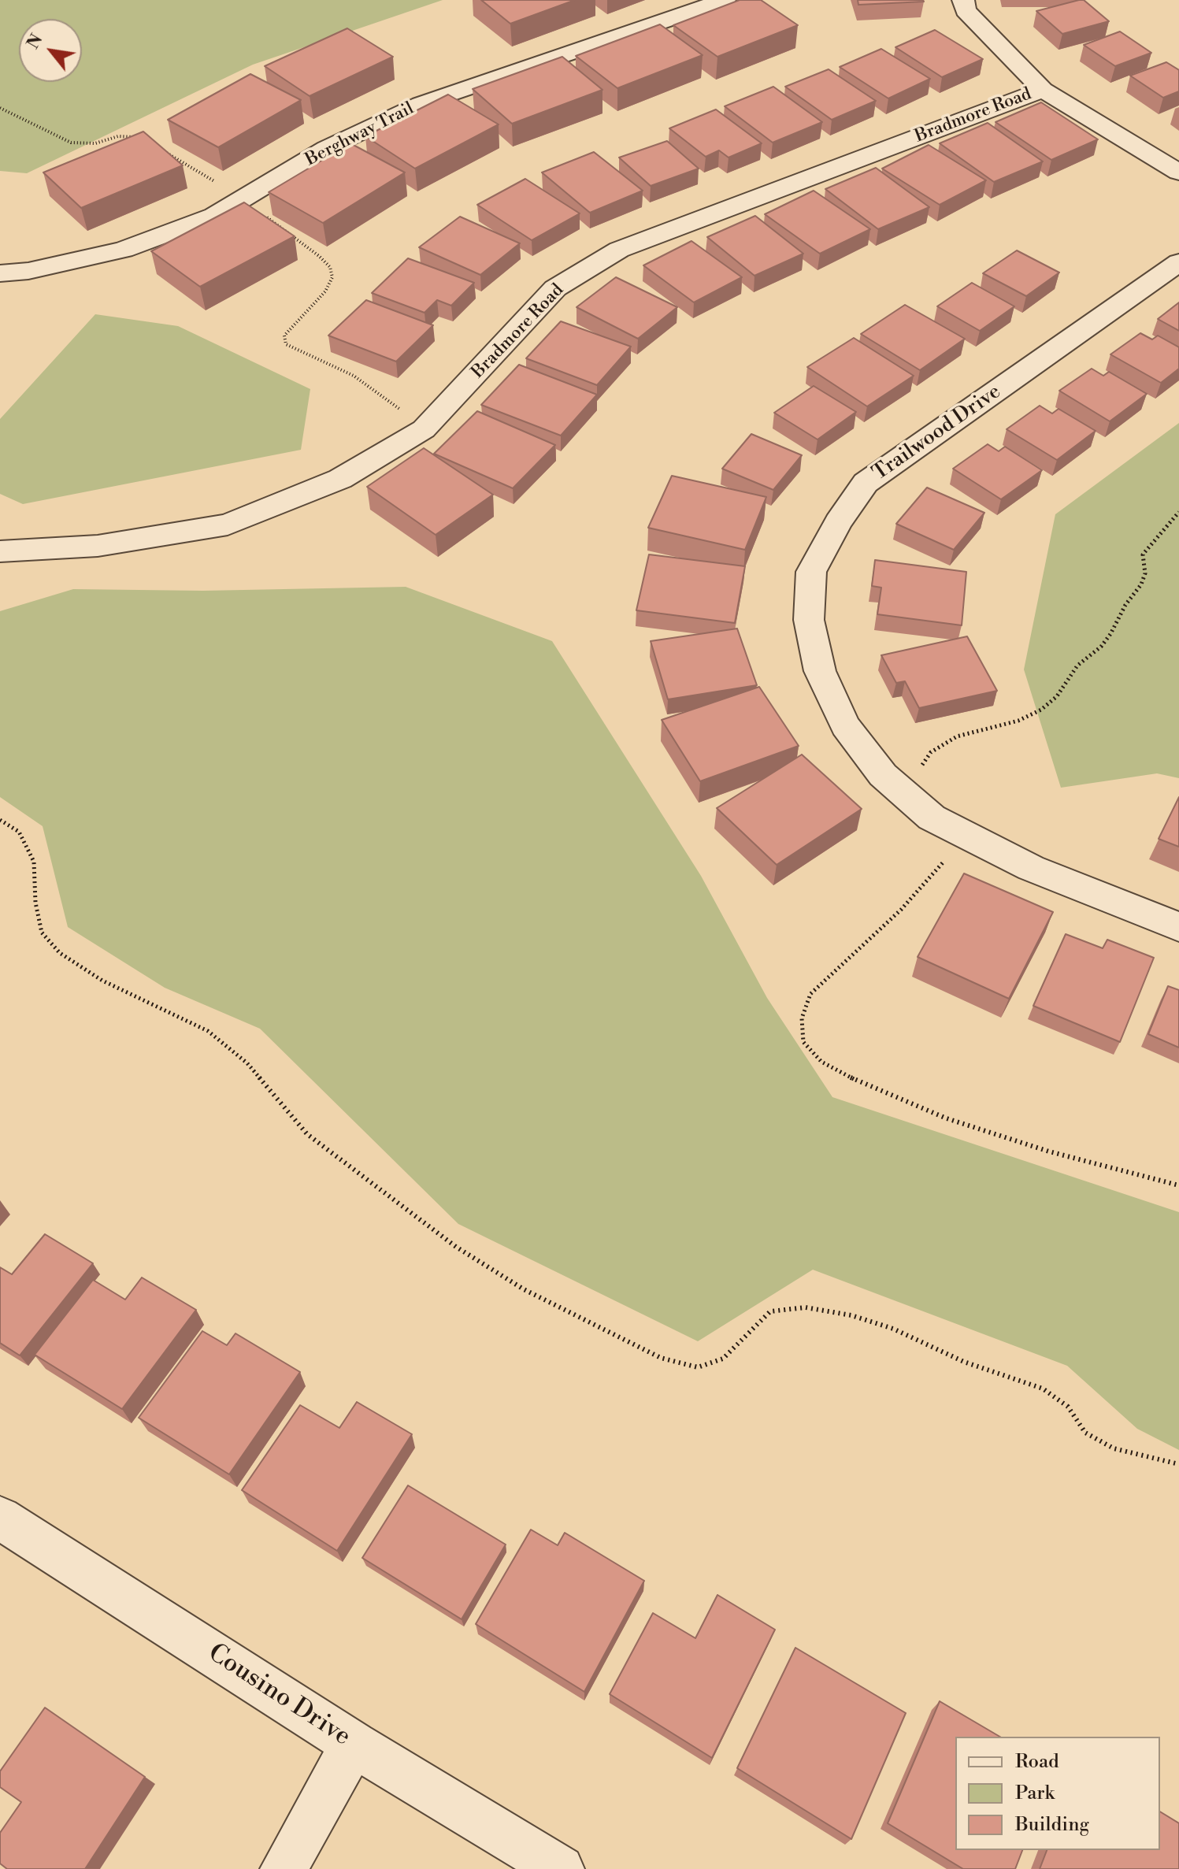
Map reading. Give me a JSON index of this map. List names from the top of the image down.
{
  "streets": {
    "street": [
      "Bradmore Road",
      "Berghway Trail",
      "Trailwood Drive",
      "Cousino Drive"
    ]
  },
  "legend": ["Road", "Park", "Building"],
  "north": "top left"
}
